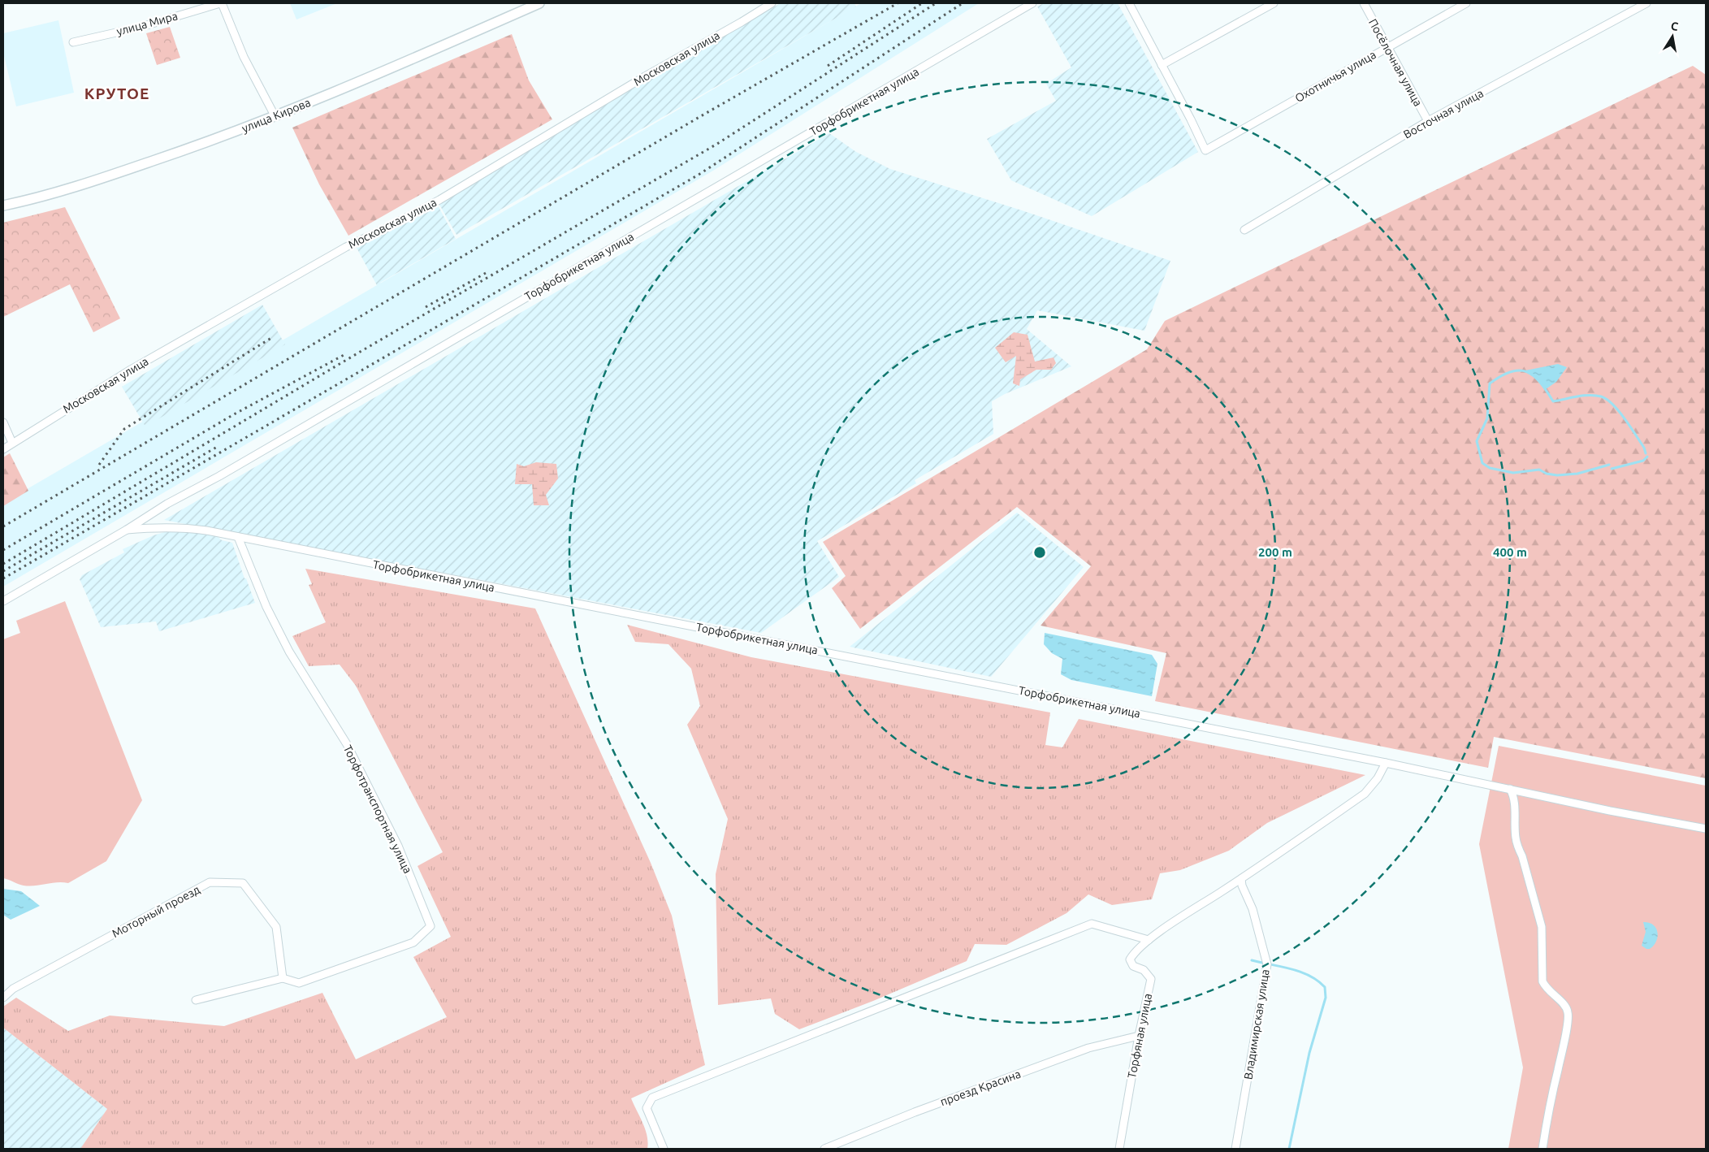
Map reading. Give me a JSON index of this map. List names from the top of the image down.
{
  "streets": {
    "street": [
      "улица Мира",
      "Московская улица",
      "Посёлочная улица",
      "Охотничья улица",
      "Торфобрикетная улица",
      "Восточная улица",
      "улица Кирова",
      "Торфотранспортная улица",
      "Моторный проезд",
      "Владимирская улица",
      "Торфяная улица",
      "проезд Красина"
    ]
  },
  "crossings": [
    ["Посёлочная улица", "Охотничья улица"],
    ["Посёлочная улица", "Восточная улица"],
    ["Торфобрикетная улица", "Торфотранспортная улица"],
    ["Торфотранспортная улица", "Моторный проезд"],
    ["Торфяная улица", "проезд Красина"]
  ],
  "districts": ["КРУТОЕ"],
  "north": "top",
  "rings": ["200 m", "400 m"]
}
